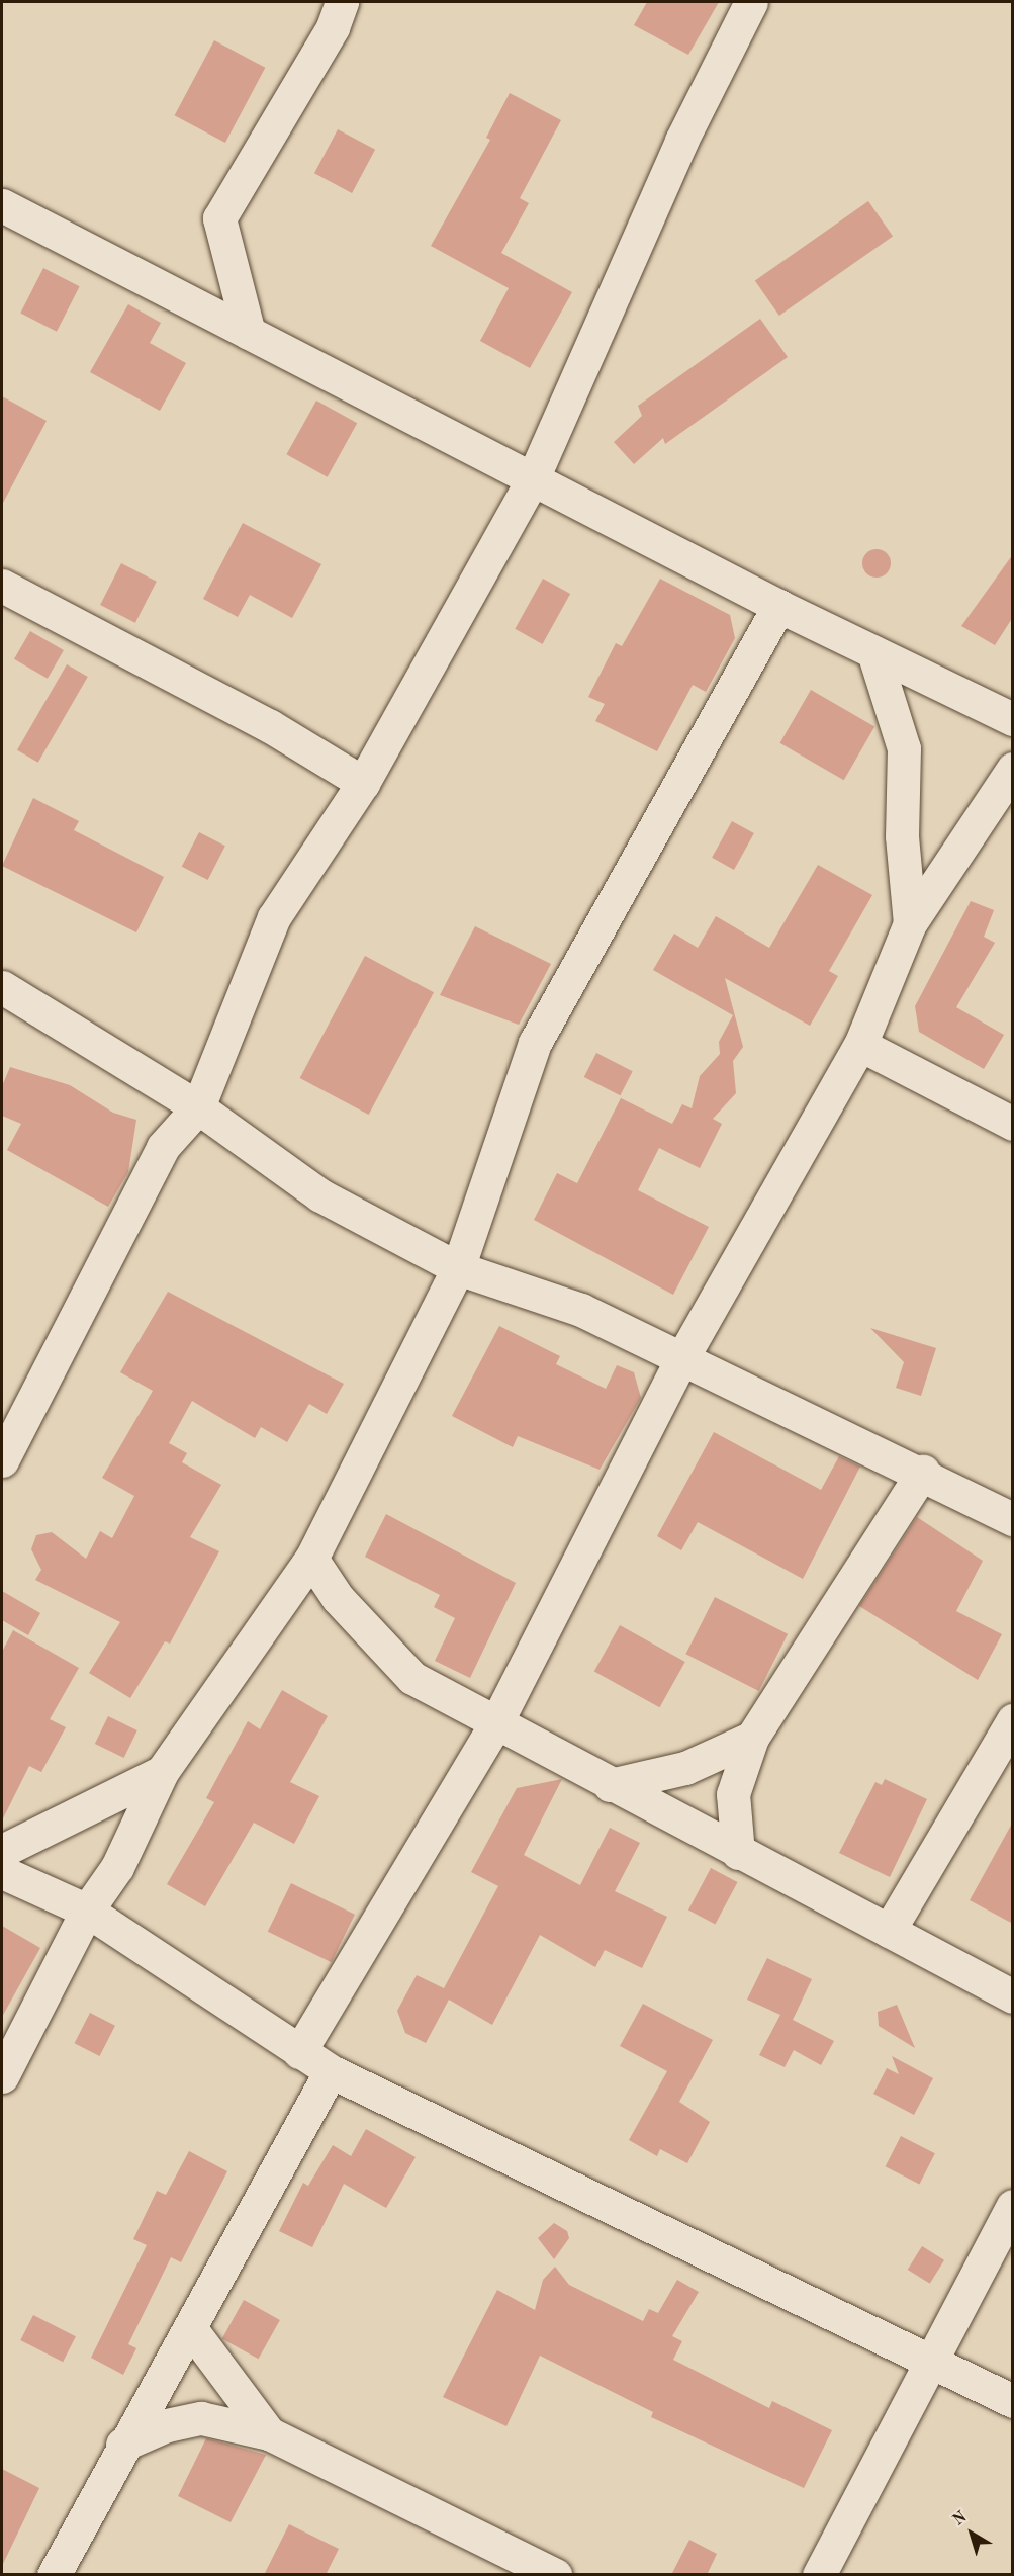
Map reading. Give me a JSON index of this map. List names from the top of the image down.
{
  "north": "top left"
}
